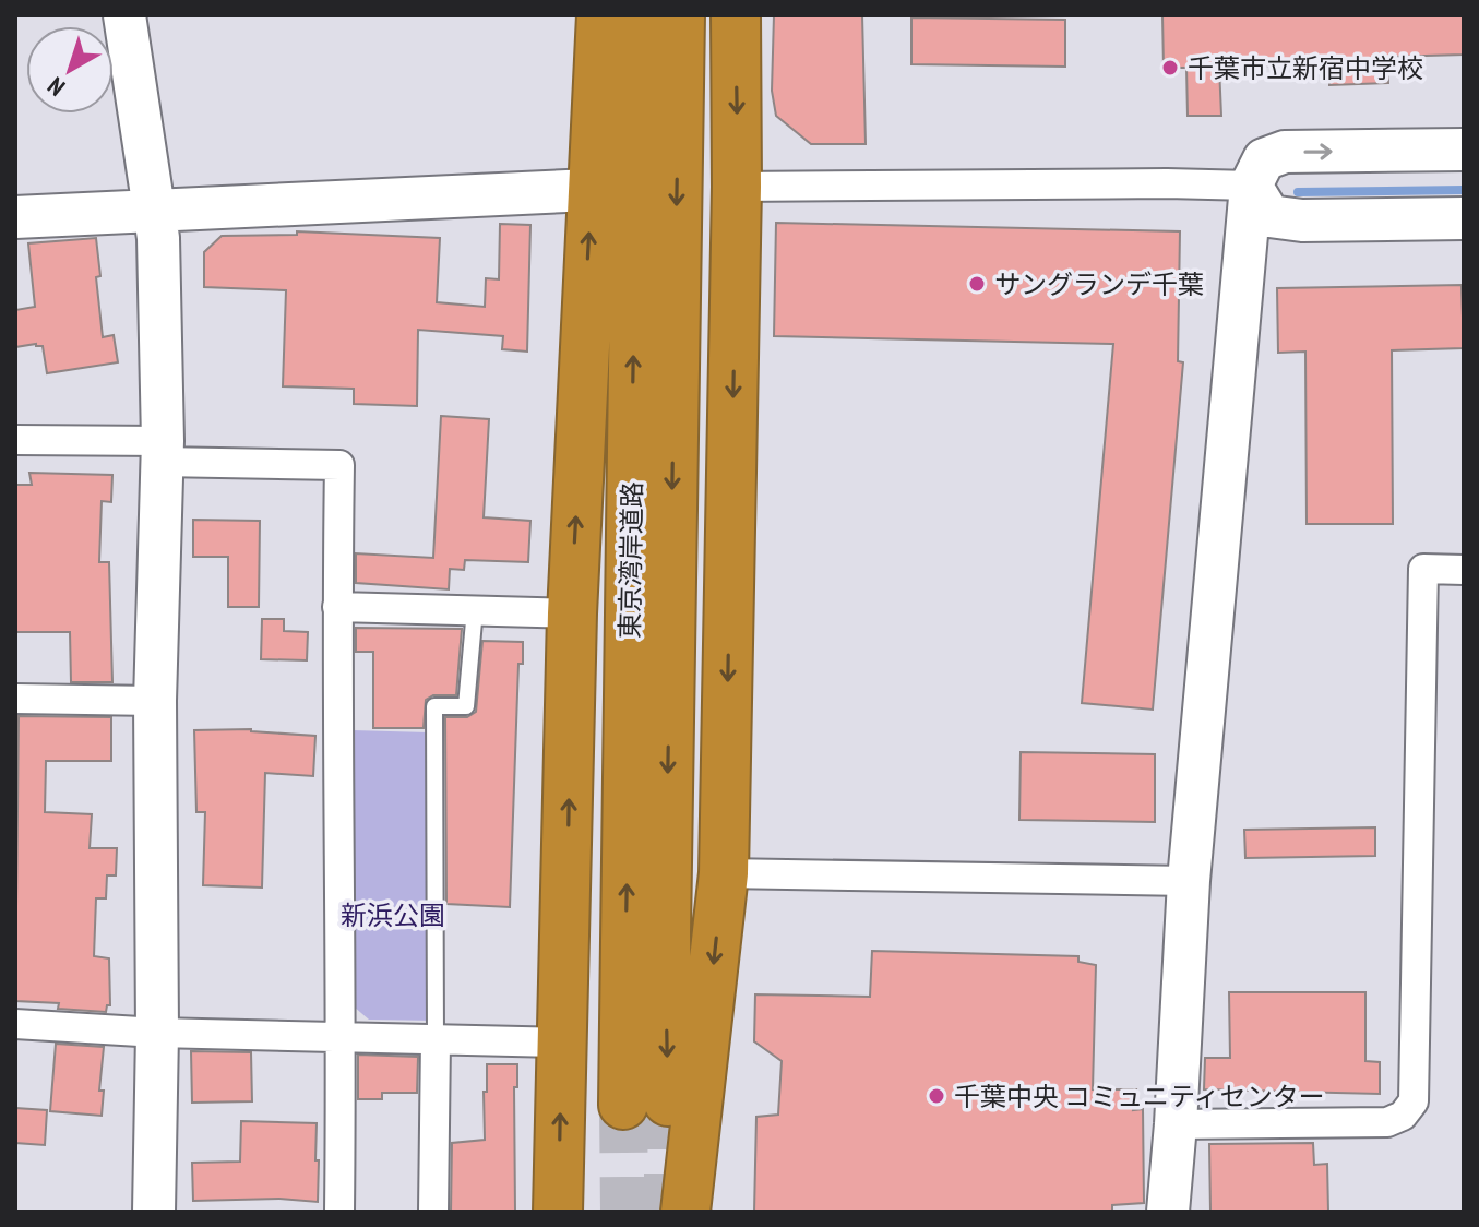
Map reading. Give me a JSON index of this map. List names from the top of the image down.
{
  "streets": {
    "highway": ["東京湾岸道路"]
  },
  "parks": ["新浜公園"],
  "places": ["千葉市立新宿中学校", "サングランデ千葉", "千葉中央 コミュニティセンター"],
  "north": "bottom left"
}
